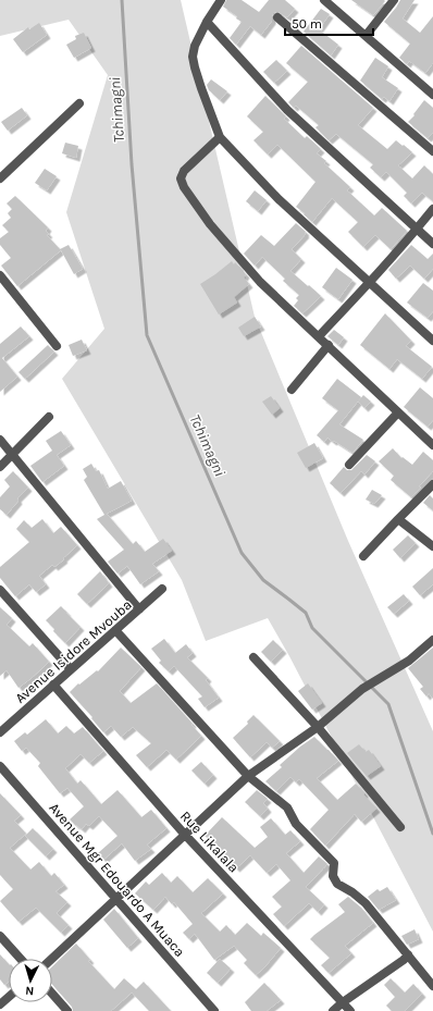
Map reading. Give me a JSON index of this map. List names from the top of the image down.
{
  "streets": {
    "street": ["Avenue Isidore Mvouba", "Rue Likalala", "Avenue Mgr Edouardo A Muaca"]
  },
  "crossings": [
    ["Avenue Isidore Mvouba", "Rue Likalala"]
  ],
  "water": ["Tchimagni"],
  "scale_bar": "50 m",
  "north": "bottom"
}
